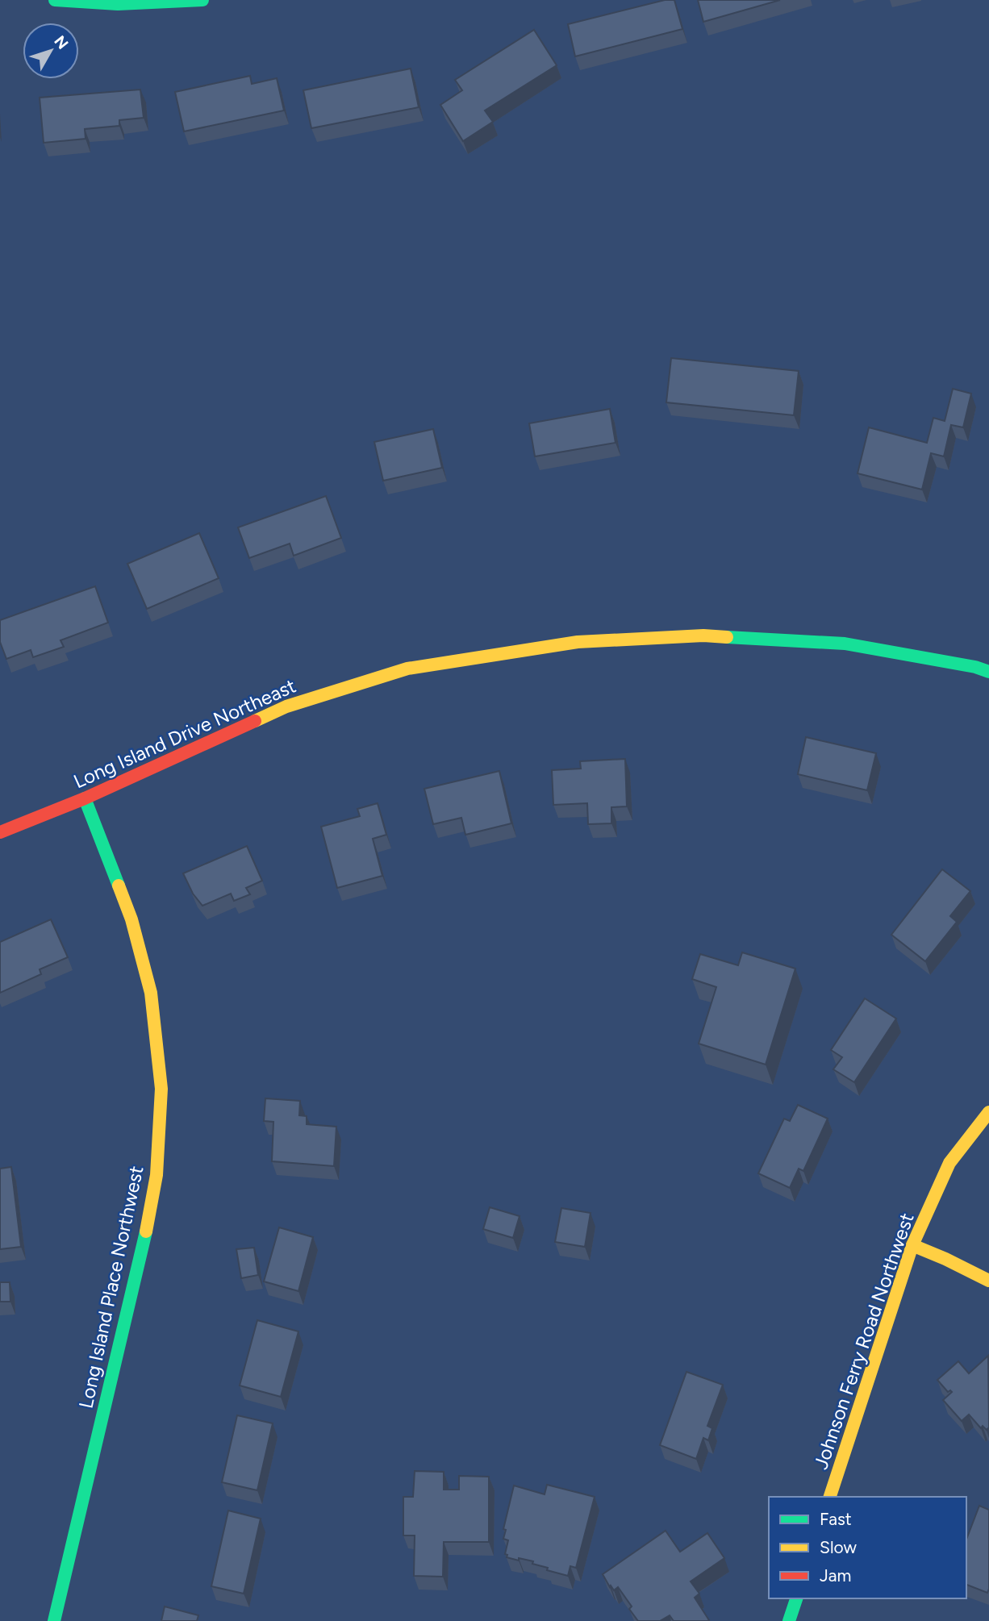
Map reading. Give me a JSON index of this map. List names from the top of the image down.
{
  "streets": {
    "street": ["Long Island Drive Northeast", "Long Island Place Northwest", "Johnson Ferry Road Northwest"]
  },
  "crossings": [
    ["Long Island Drive Northeast", "Long Island Place Northwest"]
  ],
  "legend": ["Fast", "Slow", "Jam"],
  "north": "top right"
}
